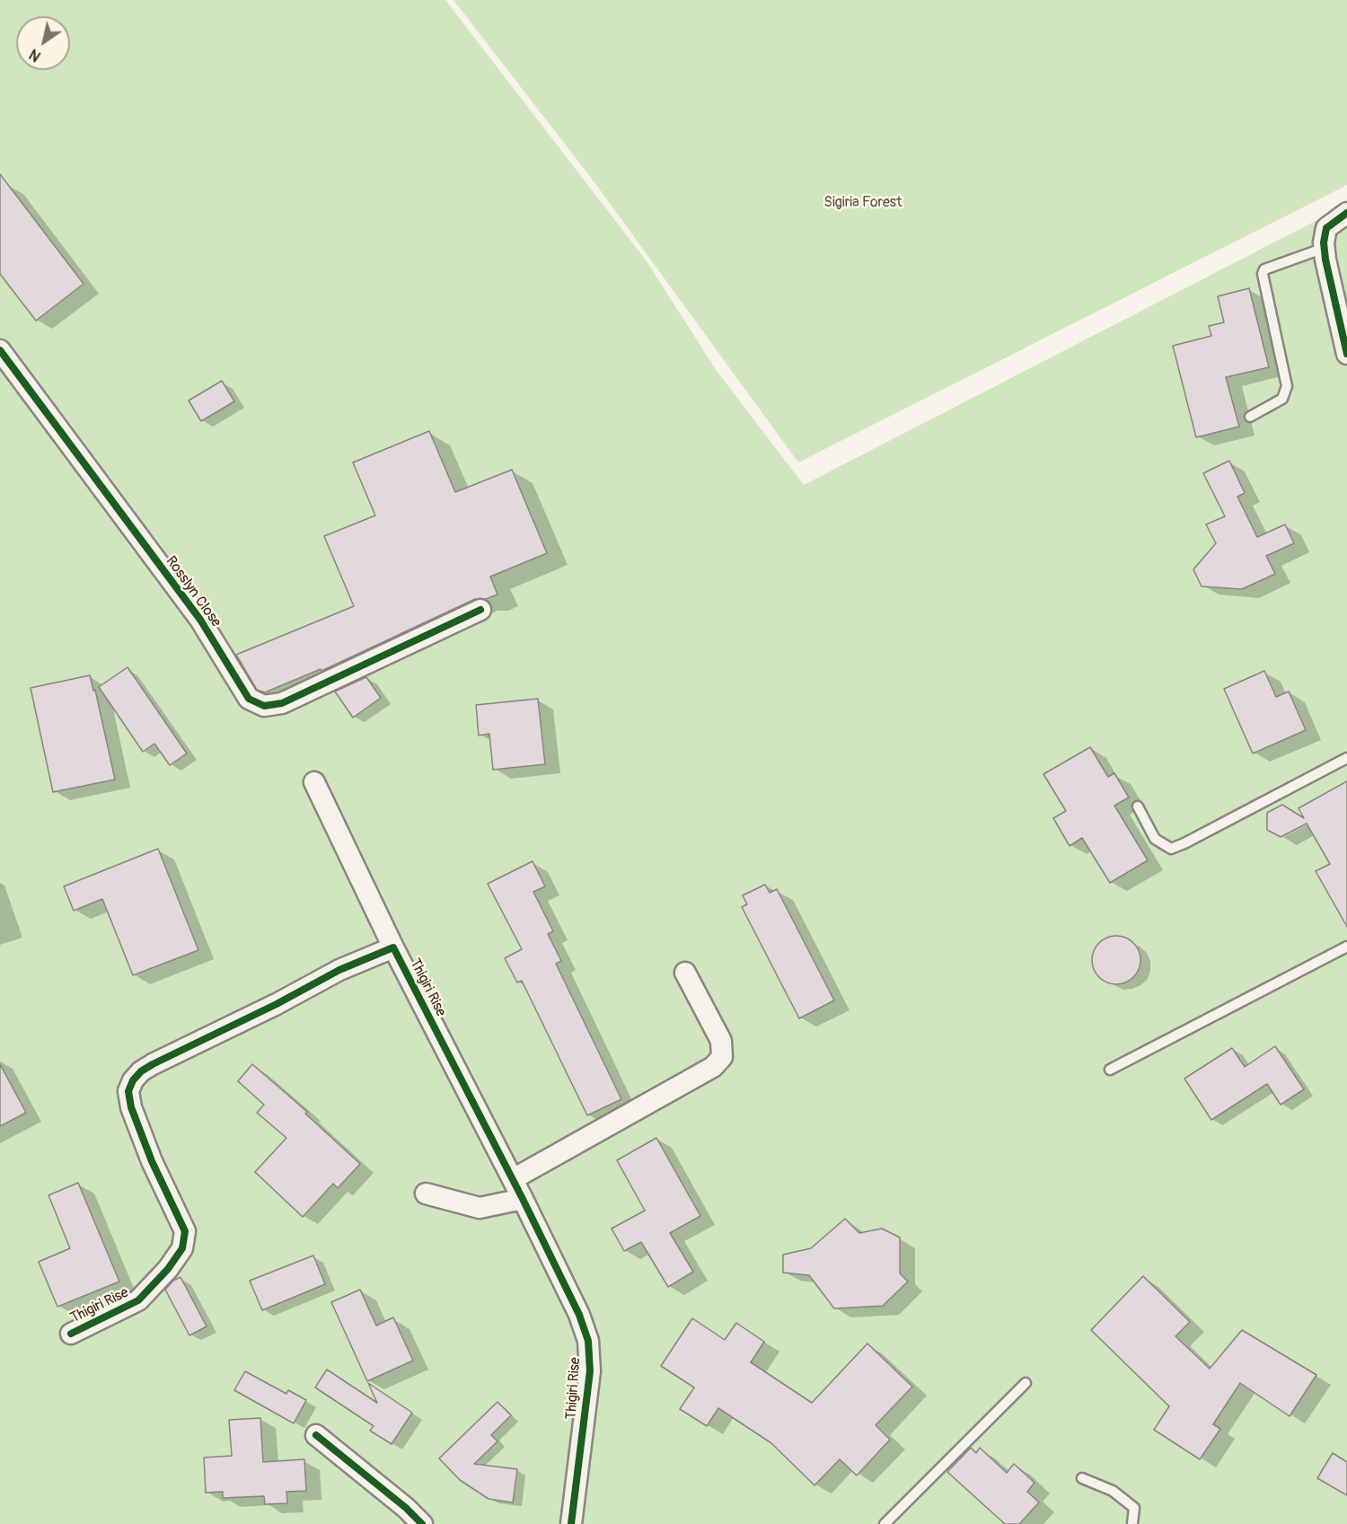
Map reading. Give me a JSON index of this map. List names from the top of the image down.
{
  "streets": {
    "street": ["Rosslyn Close", "Thigiri Rise"]
  },
  "parks": ["Sigiria Forest"],
  "north": "bottom left"
}
